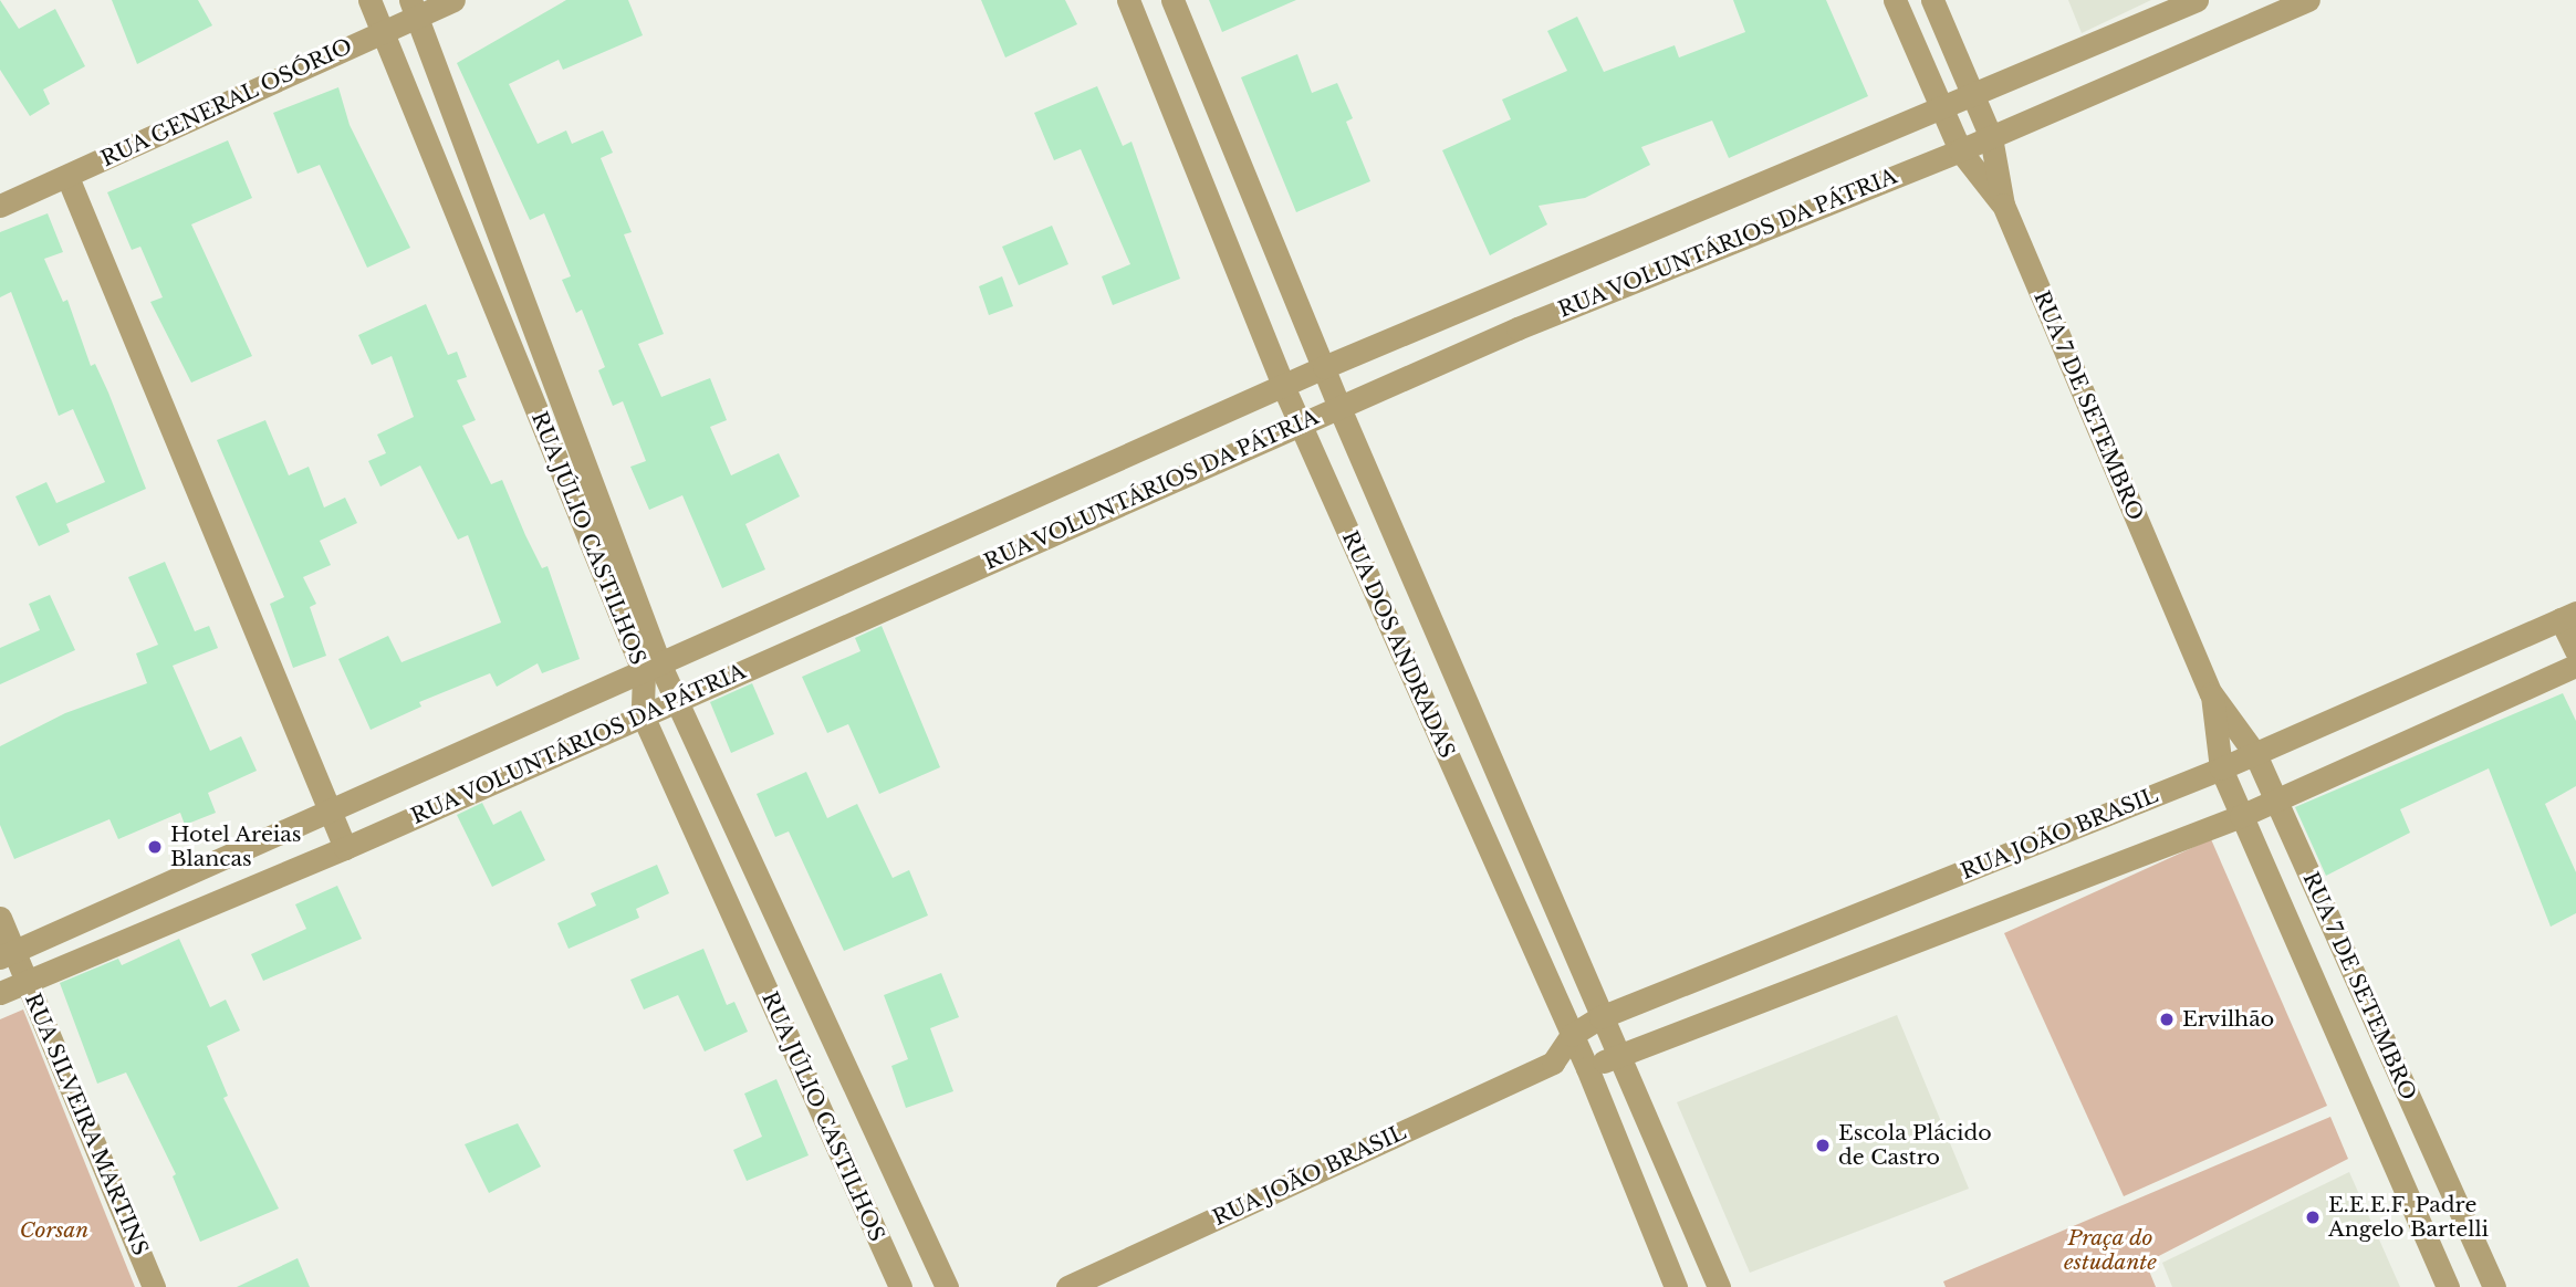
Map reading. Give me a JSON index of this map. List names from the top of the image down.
{
  "streets": {
    "street": [
      "RUA GENERAL OSÓRIO",
      "RUA VOLUNTÁRIOS DA PÁTRIA",
      "RUA 7 DE SETEMBRO",
      "RUA JÚLIO CASTILHOS",
      "RUA DOS ANDRADAS",
      "RUA JOÃO BRASIL",
      "RUA SILVEIRA MARTINS"
    ]
  },
  "crossings": [
    ["RUA GENERAL OSÓRIO", "RUA JÚLIO CASTILHOS"],
    ["RUA VOLUNTÁRIOS DA PÁTRIA", "RUA 7 DE SETEMBRO"],
    ["RUA VOLUNTÁRIOS DA PÁTRIA", "RUA JÚLIO CASTILHOS"],
    ["RUA VOLUNTÁRIOS DA PÁTRIA", "RUA DOS ANDRADAS"],
    ["RUA VOLUNTÁRIOS DA PÁTRIA", "RUA SILVEIRA MARTINS"],
    ["RUA 7 DE SETEMBRO", "RUA JOÃO BRASIL"],
    ["RUA DOS ANDRADAS", "RUA JOÃO BRASIL"]
  ],
  "parks": ["Corsan", "Praça do estudante"],
  "places": [
    "Hotel Areias Blancas",
    "Ervilhão",
    "Escola Plácido de Castro",
    "E.E.E.F. Padre Angelo Bartelli"
  ]
}
